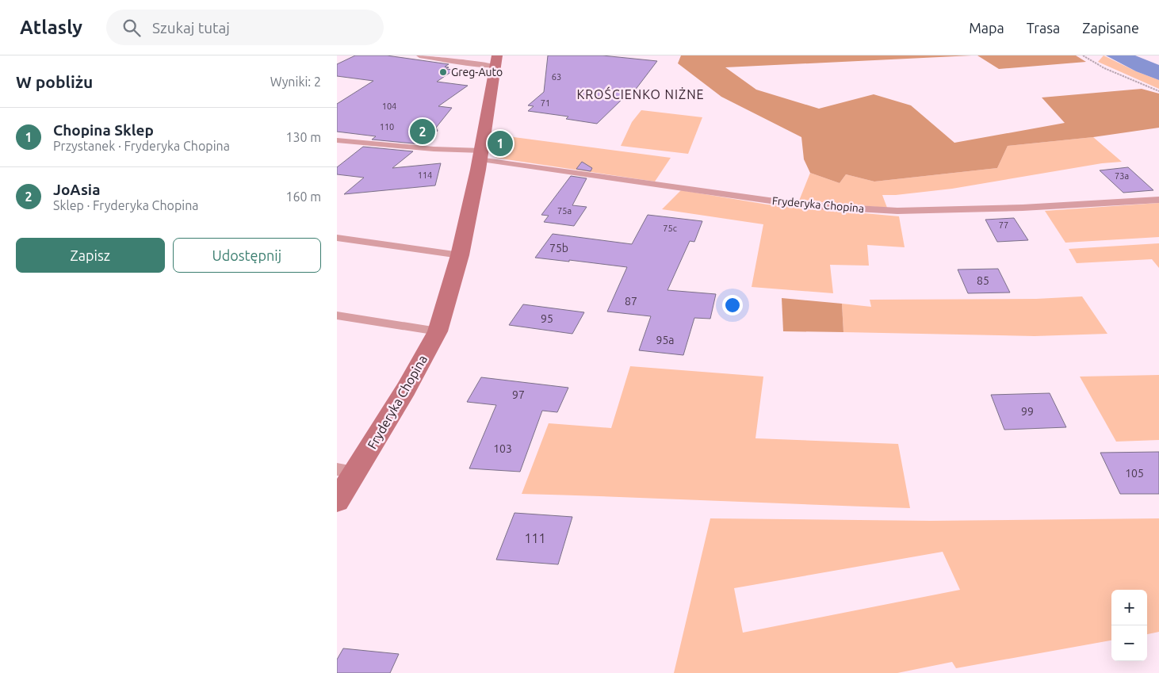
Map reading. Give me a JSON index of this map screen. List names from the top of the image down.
{
  "streets": {
    "street": ["Fryderyka Chopina"]
  },
  "districts": ["KROŚCIENKO NIŻNE"],
  "places": ["Greg-Auto"],
  "house_numbers": [
    "63",
    "71",
    "104",
    "110",
    "114",
    "73a",
    "75a",
    "77",
    "75c",
    "75b",
    "85",
    "87",
    "95",
    "95a",
    "97",
    "99",
    "103",
    "105",
    "111"
  ],
  "page": {
    "header": "Atlasly",
    "search": "Szukaj tutaj",
    "nav": ["Mapa", "Trasa", "Zapisane"],
    "heading": ["W pobliżu", "Wyniki: 2"],
    "list": [
      {
        "mark": "1",
        "name": "Chopina Sklep",
        "note": "Przystanek · Fryderyka Chopina",
        "value": "130 m"
      },
      {
        "mark": "2",
        "name": "JoAsia",
        "note": "Sklep · Fryderyka Chopina",
        "value": "160 m"
      }
    ],
    "pins": ["2", "1"],
    "buttons": ["Zapisz", "Udostępnij"],
    "map_buttons": ["+", "−"]
  }
}
